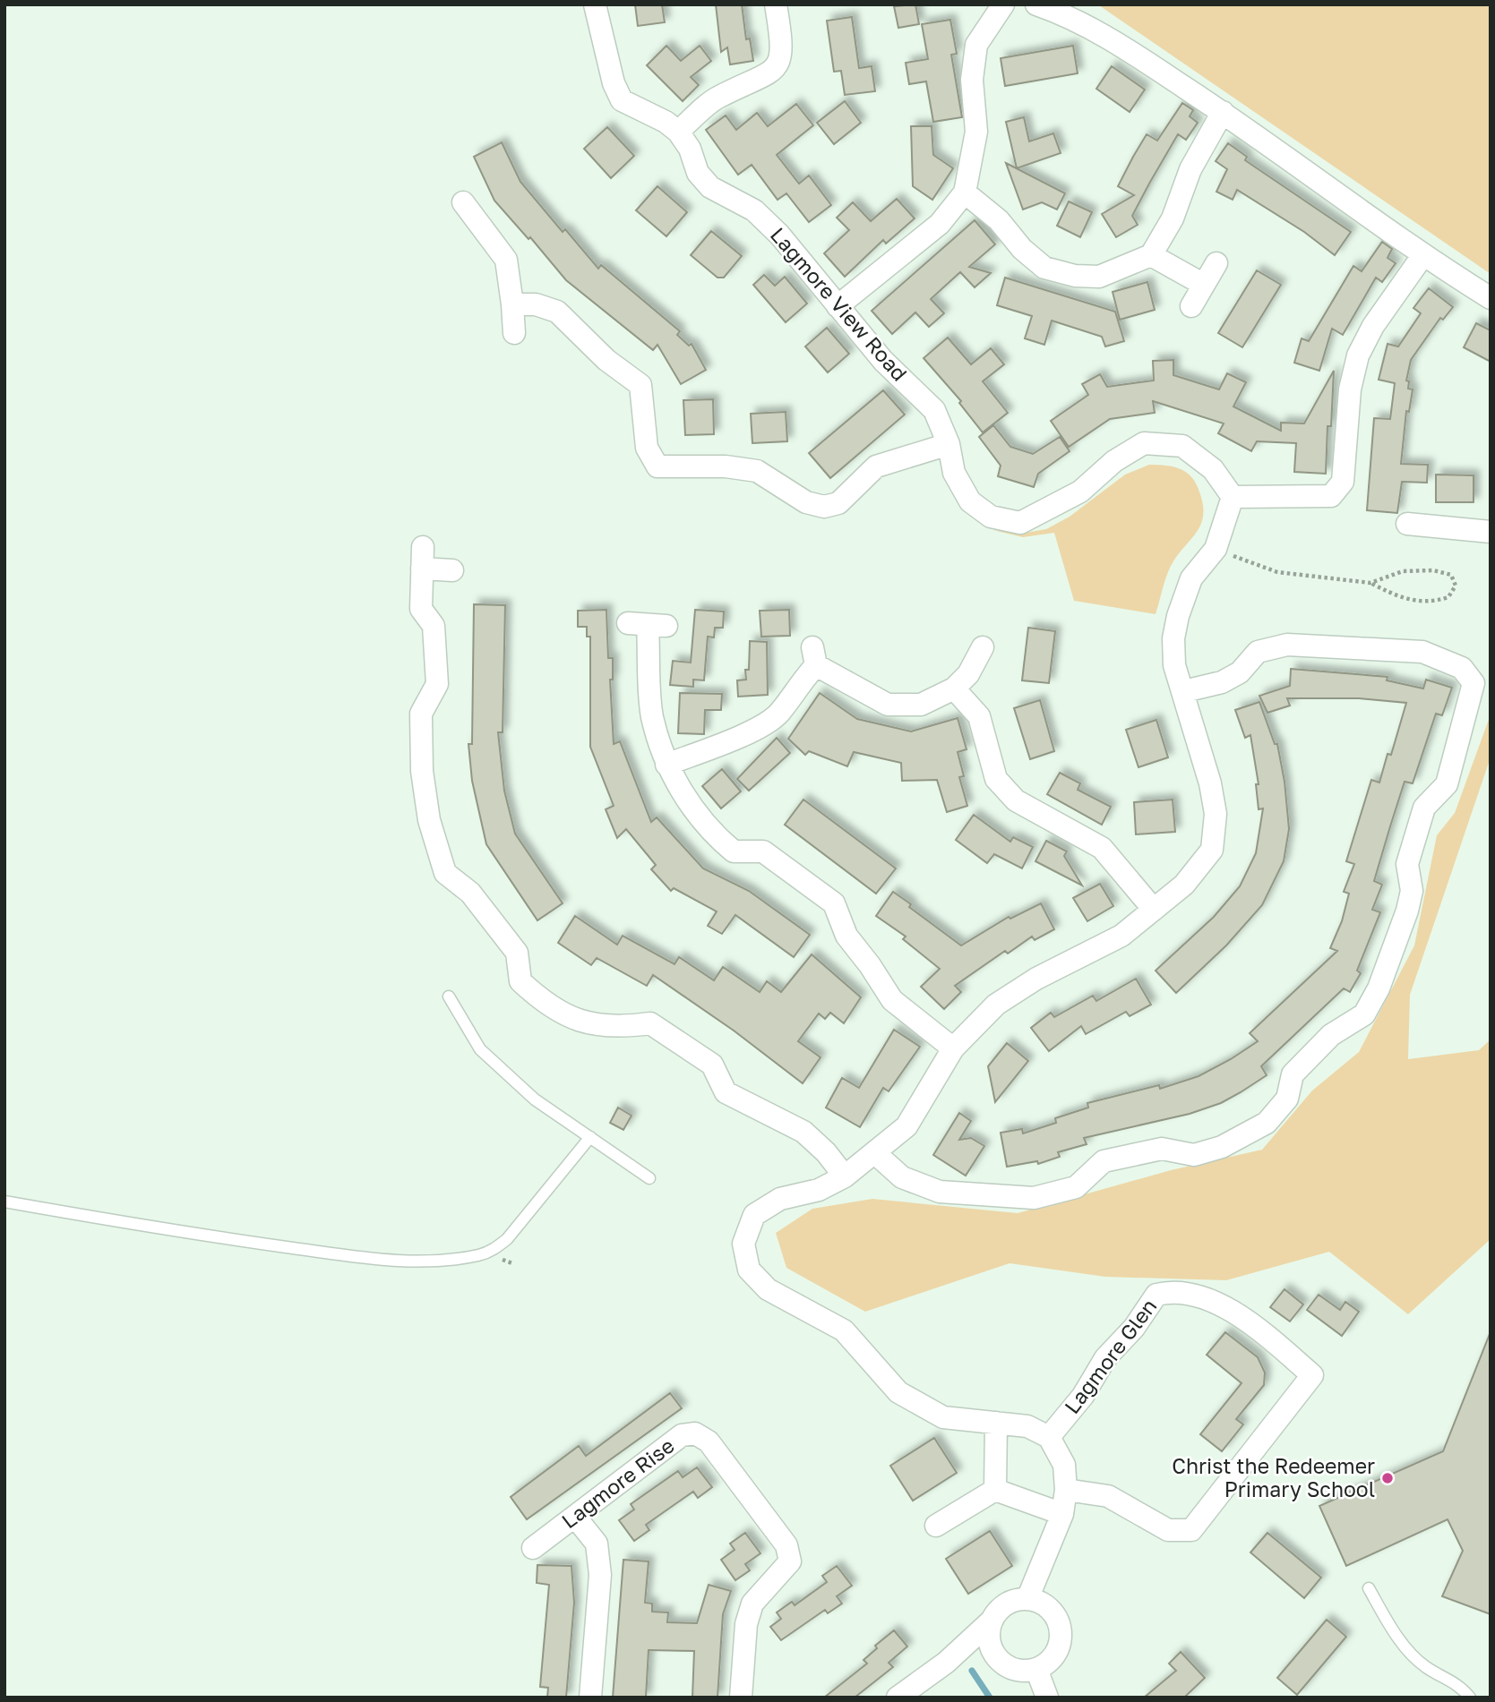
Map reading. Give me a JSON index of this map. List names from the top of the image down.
{
  "streets": {
    "street": ["Lagmore View Road", "Lagmore Glen", "Lagmore Rise"]
  },
  "places": ["Christ the Redeemer Primary School"]
}
